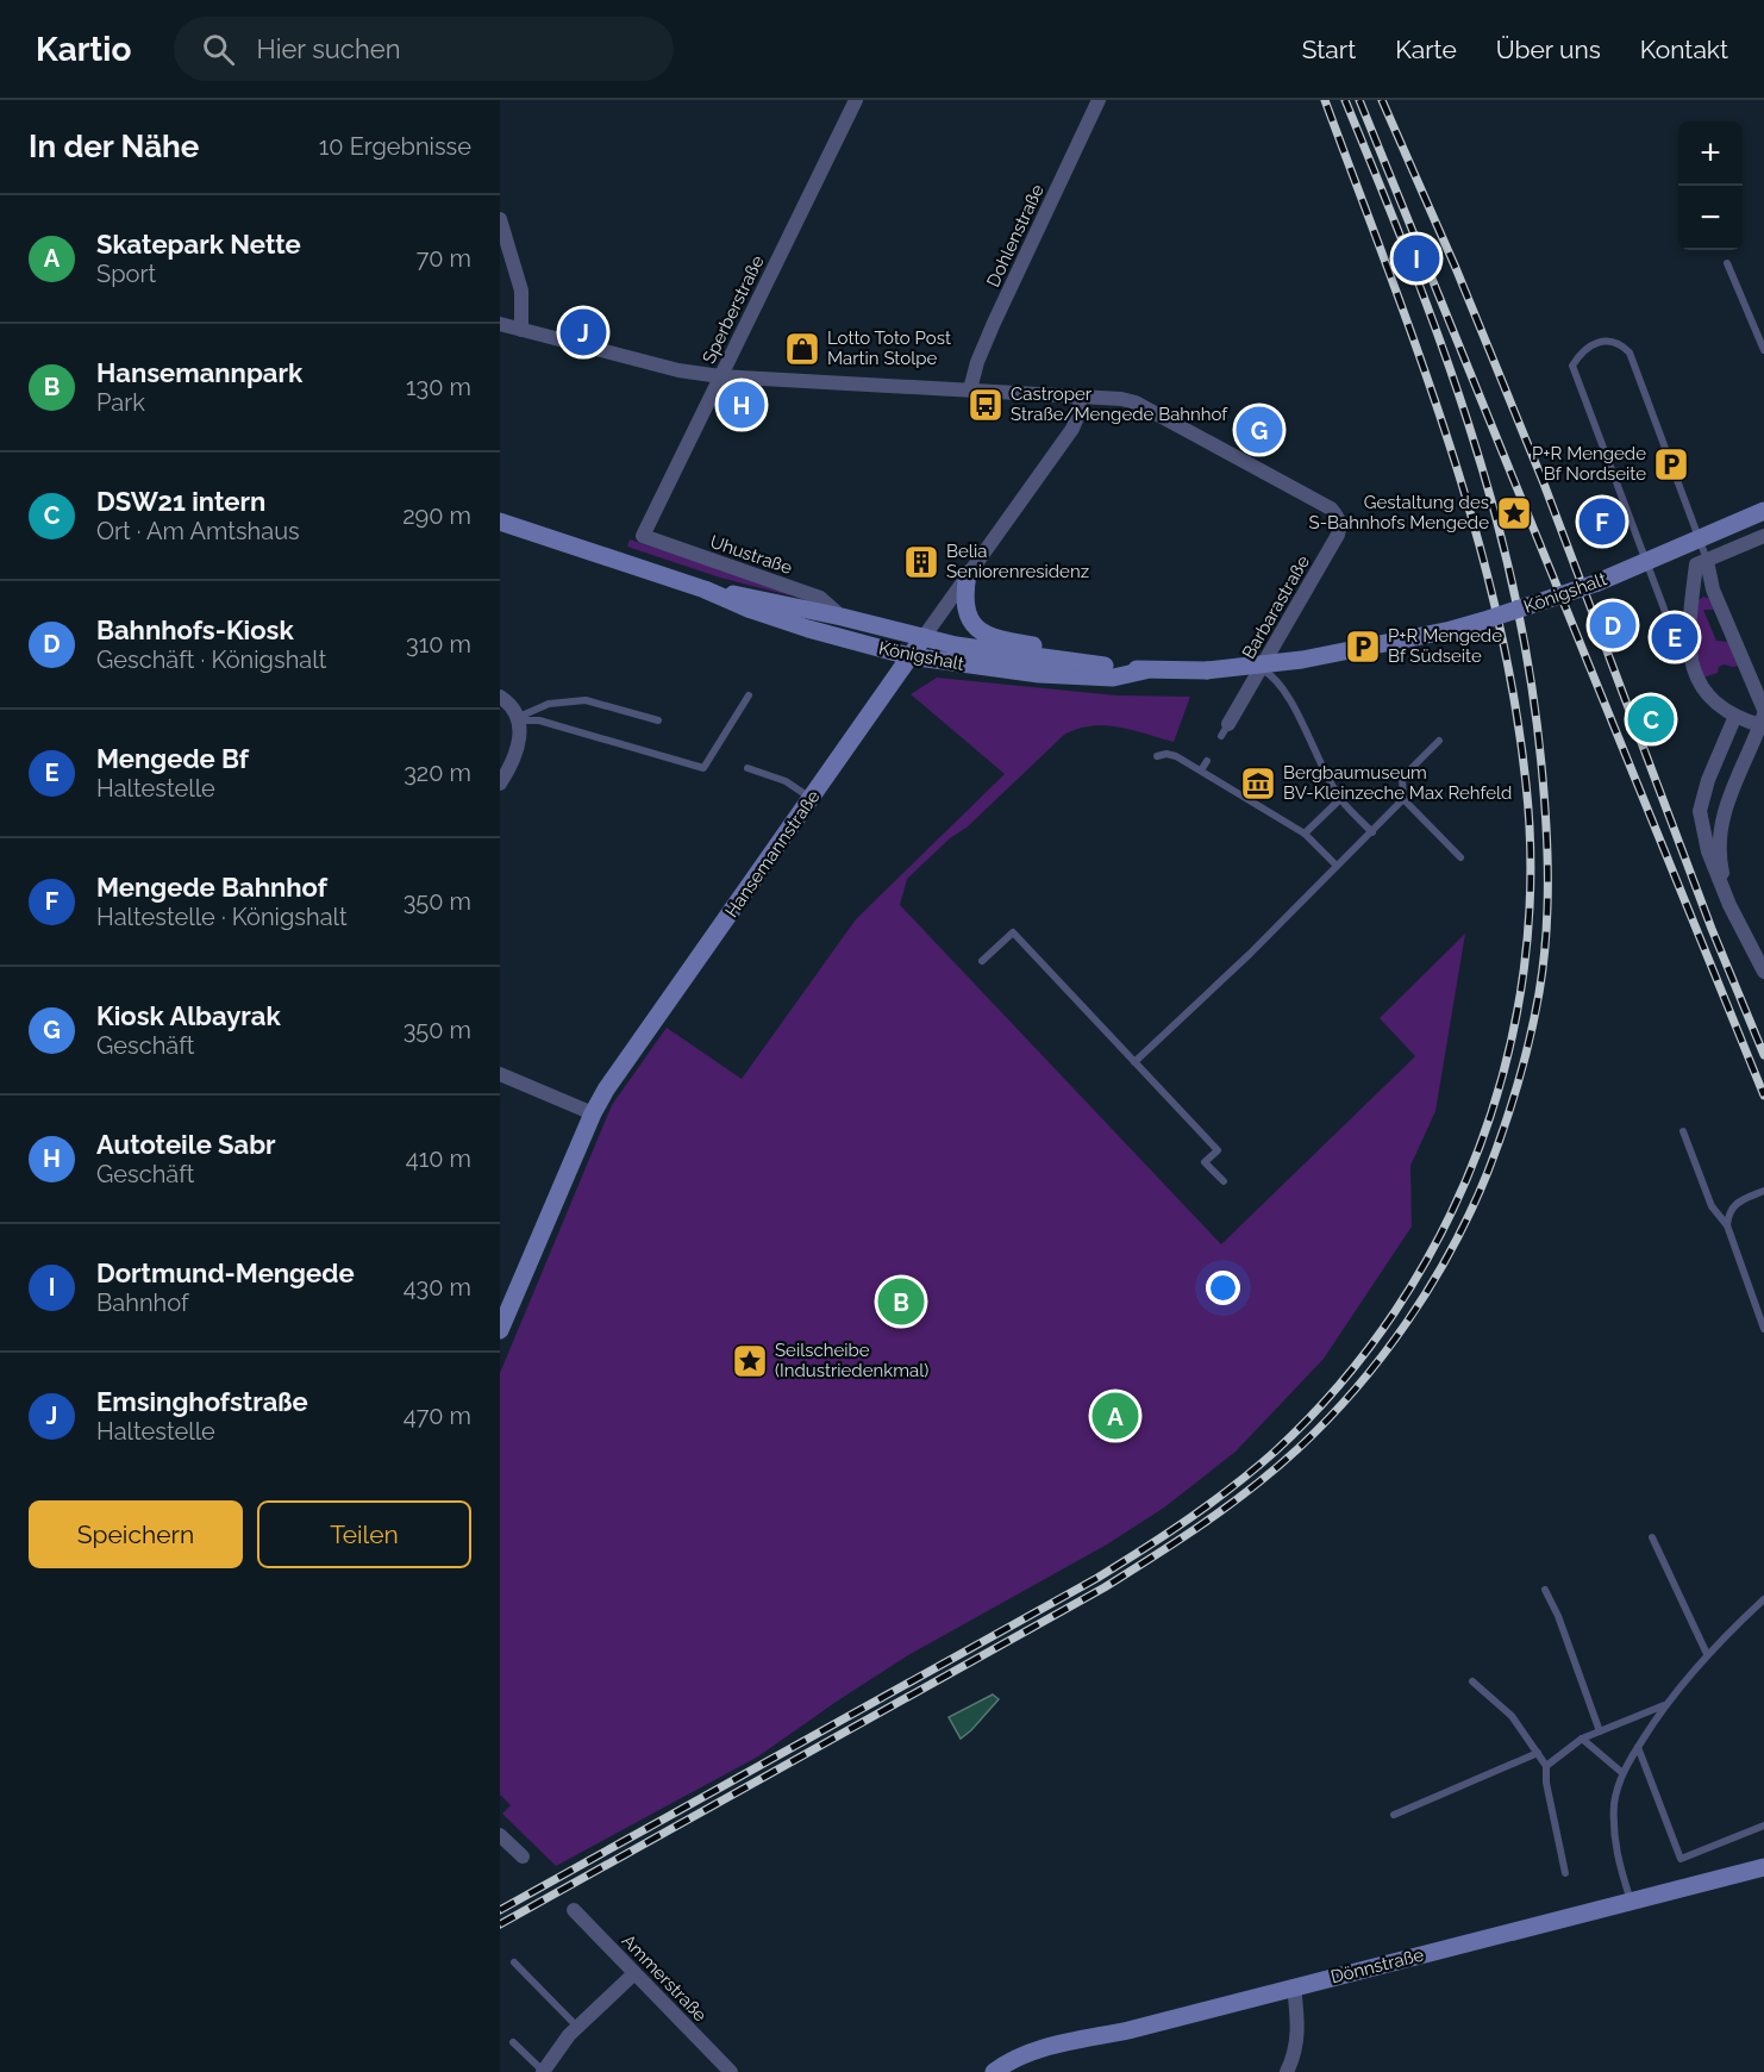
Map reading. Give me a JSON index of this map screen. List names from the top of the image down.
{
  "streets": {
    "main road": ["Königshalt", "Hansemannstraße", "Dönnstraße"],
    "street": [
      "Dohlenstraße",
      "Sperberstraße",
      "Uhustraße",
      "Barbarastraße",
      "Ammerstraße"
    ]
  },
  "crossings": [
    ["Sperberstraße", "Uhustraße"],
    ["Uhustraße", "Königshalt"],
    ["Königshalt", "Hansemannstraße"],
    ["Barbarastraße", "Hansemannstraße"]
  ],
  "places": {
    "shop": ["Lotto Toto Post Martin Stolpe"],
    "bus stop": ["Castroper Straße/Mengede Bahnhof"],
    "parking": ["P+R Mengede Bf Nordseite", "P+R Mengede Bf Südseite"],
    "place": ["Gestaltung des S-Bahnhofs Mengede", "Seilscheibe (Industriedenkmal)"],
    "building": ["Belia Seniorenresidenz"],
    "museum": ["Bergbaumuseum BV-Kleinzeche Max Rehfeld"]
  },
  "page": {
    "header": "Kartio",
    "search": "Hier suchen",
    "nav": [
      "Start",
      "Karte",
      "Über uns",
      "Kontakt"
    ],
    "heading": ["In der Nähe", "10 Ergebnisse"],
    "map_buttons": ["+", "−"],
    "list": [
      {
        "mark": "A",
        "name": "Skatepark Nette",
        "note": "Sport",
        "value": "70 m"
      },
      {
        "mark": "B",
        "name": "Hansemannpark",
        "note": "Park",
        "value": "130 m"
      },
      {
        "mark": "C",
        "name": "DSW21 intern",
        "note": "Ort · Am Amtshaus",
        "value": "290 m"
      },
      {
        "mark": "D",
        "name": "Bahnhofs-Kiosk",
        "note": "Geschäft · Königshalt",
        "value": "310 m"
      },
      {
        "mark": "E",
        "name": "Mengede Bf",
        "note": "Haltestelle",
        "value": "320 m"
      },
      {
        "mark": "F",
        "name": "Mengede Bahnhof",
        "note": "Haltestelle · Königshalt",
        "value": "350 m"
      },
      {
        "mark": "G",
        "name": "Kiosk Albayrak",
        "note": "Geschäft",
        "value": "350 m"
      },
      {
        "mark": "H",
        "name": "Autoteile Sabr",
        "note": "Geschäft",
        "value": "410 m"
      },
      {
        "mark": "I",
        "name": "Dortmund-Mengede",
        "note": "Bahnhof",
        "value": "430 m"
      },
      {
        "mark": "J",
        "name": "Emsinghofstraße",
        "note": "Haltestelle",
        "value": "470 m"
      }
    ],
    "pins": [
      "I",
      "J",
      "H",
      "G",
      "F",
      "D",
      "E",
      "C",
      "B",
      "A"
    ],
    "buttons": ["Speichern", "Teilen"]
  }
}
